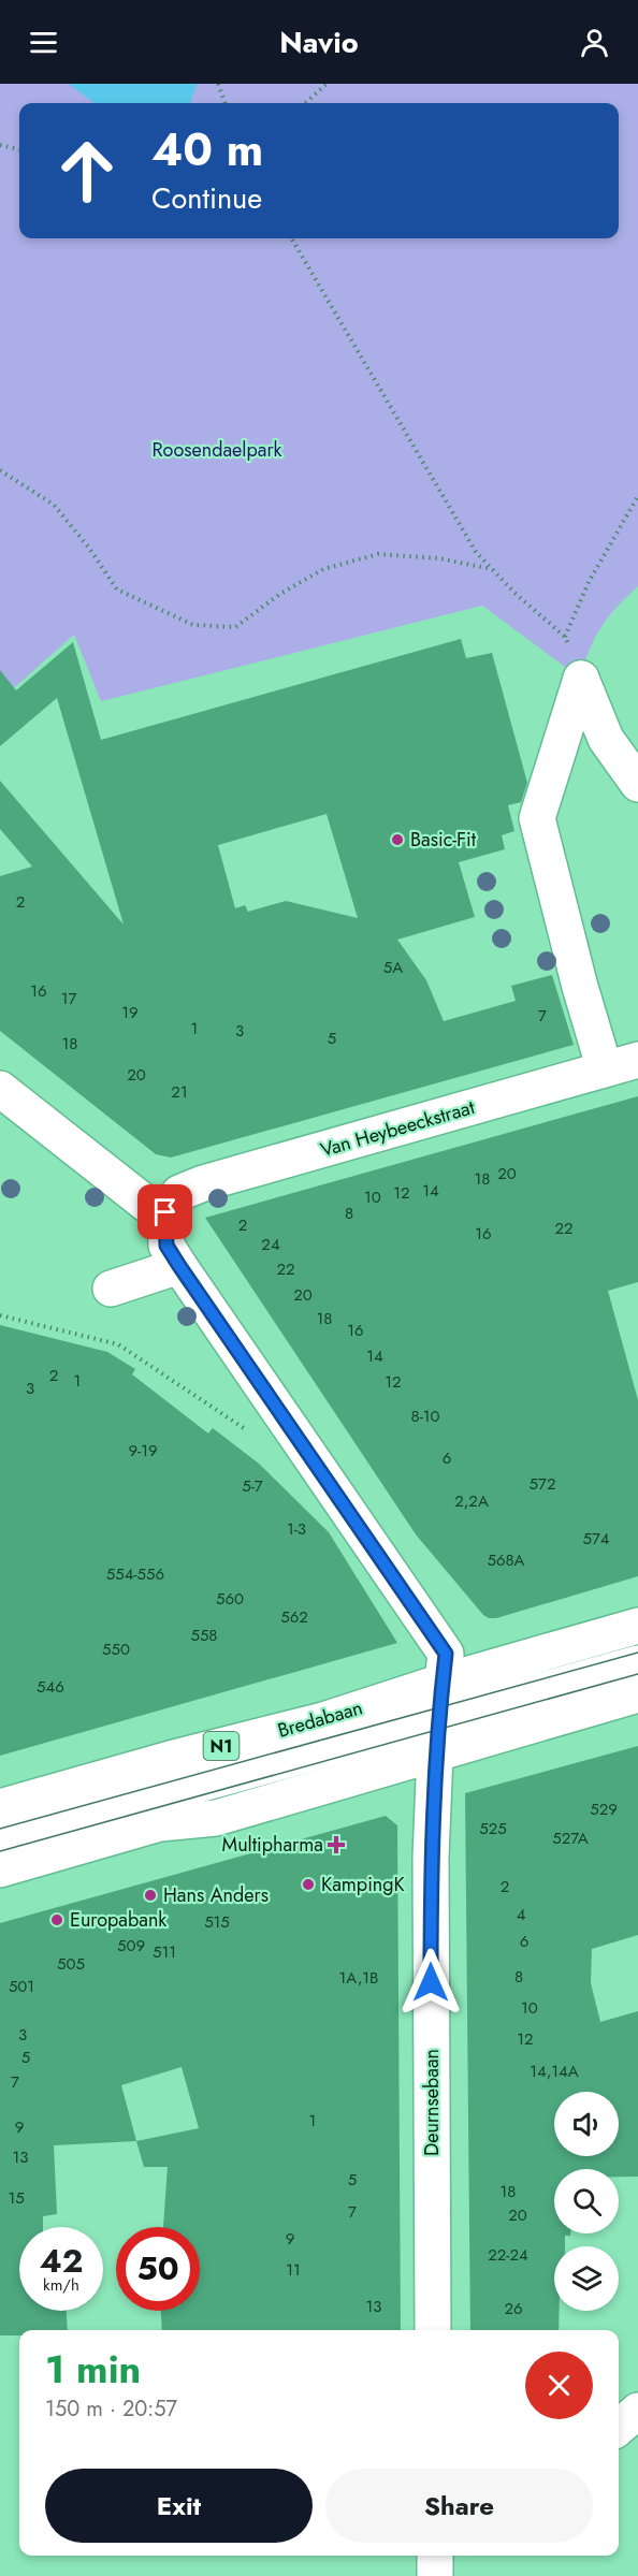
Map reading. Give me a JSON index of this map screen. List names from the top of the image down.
{
  "streets": {
    "main road": [
      "Van Heybeeckstraat",
      "Bredabaan",
      "N1",
      "Deurnsebaan"
    ]
  },
  "crossings": [
    ["Van Heybeeckstraat", "Deurnsebaan"],
    ["Bredabaan", "Deurnsebaan"]
  ],
  "parks": ["Roosendaelpark"],
  "places": {
    "other": [
      "Basic-Fit",
      "KampingK",
      "Hans Anders",
      "Europabank"
    ],
    "health": ["Multipharma"]
  },
  "house_numbers": [
    "2",
    "5A",
    "16",
    "17",
    "19",
    "7",
    "1",
    "3",
    "5",
    "18",
    "20",
    "21",
    "20",
    "18",
    "14",
    "12",
    "10",
    "8",
    "2",
    "22",
    "16",
    "24",
    "22",
    "20",
    "18",
    "16",
    "14",
    "2",
    "1",
    "12",
    "3",
    "8-10",
    "9-19",
    "6",
    "572",
    "5-7",
    "2,2A",
    "1-3",
    "574",
    "568A",
    "554-556",
    "560",
    "562",
    "558",
    "550",
    "546",
    "529",
    "525",
    "527A",
    "2",
    "4",
    "515",
    "6",
    "509",
    "511",
    "505",
    "8",
    "1A,1B",
    "501",
    "10",
    "3",
    "12",
    "5",
    "14,14A",
    "7",
    "1",
    "9",
    "13",
    "5",
    "18",
    "15",
    "7",
    "20",
    "9",
    "22-24",
    "11",
    "13",
    "26"
  ],
  "page": {
    "header": "Navio",
    "turn": ["40 m", "Continue"],
    "speed": "42 km/h",
    "limit": "50",
    "heading": ["1 min", "150 m · 20:57"],
    "buttons": ["Exit", "Share"]
  }
}
